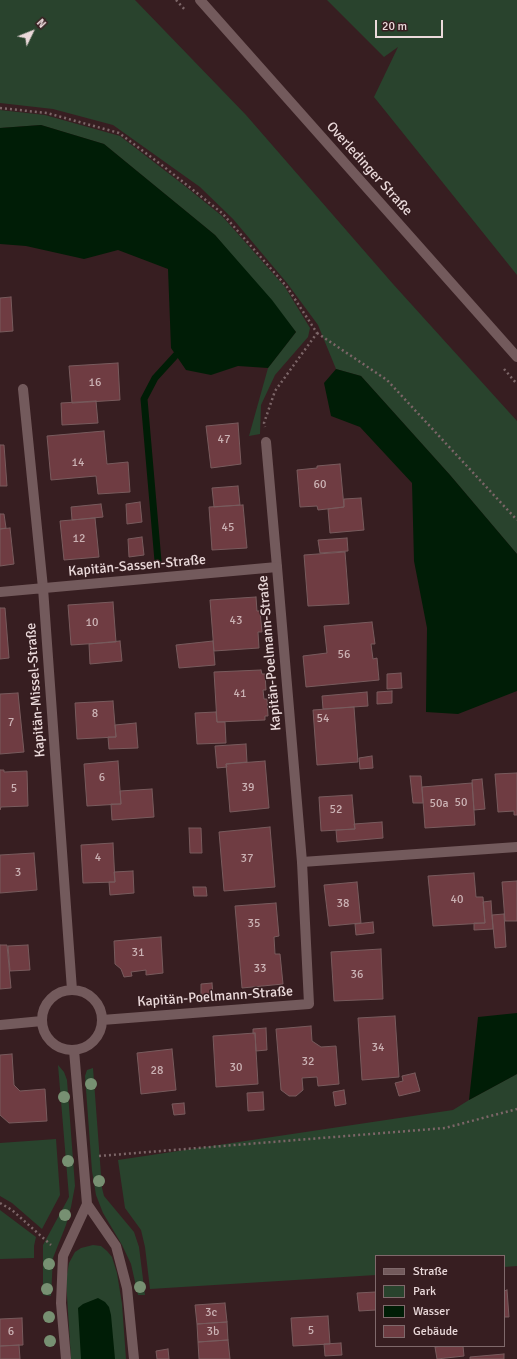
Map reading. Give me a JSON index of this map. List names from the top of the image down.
{
  "streets": {
    "street": [
      "Overledinger Straße",
      "Kapitän-Sassen-Straße",
      "Kapitän-Poelmann-Straße",
      "Kapitän-Missel-Straße"
    ]
  },
  "crossings": [
    ["Kapitän-Sassen-Straße", "Kapitän-Poelmann-Straße"],
    ["Kapitän-Sassen-Straße", "Kapitän-Missel-Straße"],
    ["Kapitän-Poelmann-Straße", "Kapitän-Missel-Straße"]
  ],
  "house_numbers": [
    "16",
    "47",
    "14",
    "60",
    "45",
    "12",
    "43",
    "10",
    "56",
    "41",
    "8",
    "54",
    "7",
    "6",
    "39",
    "5",
    "50",
    "50a",
    "52",
    "4",
    "37",
    "3",
    "40",
    "38",
    "35",
    "31",
    "33",
    "36",
    "34",
    "32",
    "30",
    "28",
    "3c",
    "5",
    "6",
    "3b"
  ],
  "legend": [
    "Straße",
    "Park",
    "Wasser",
    "Gebäude"
  ],
  "scale_bar": "20 m",
  "north": "top right"
}
